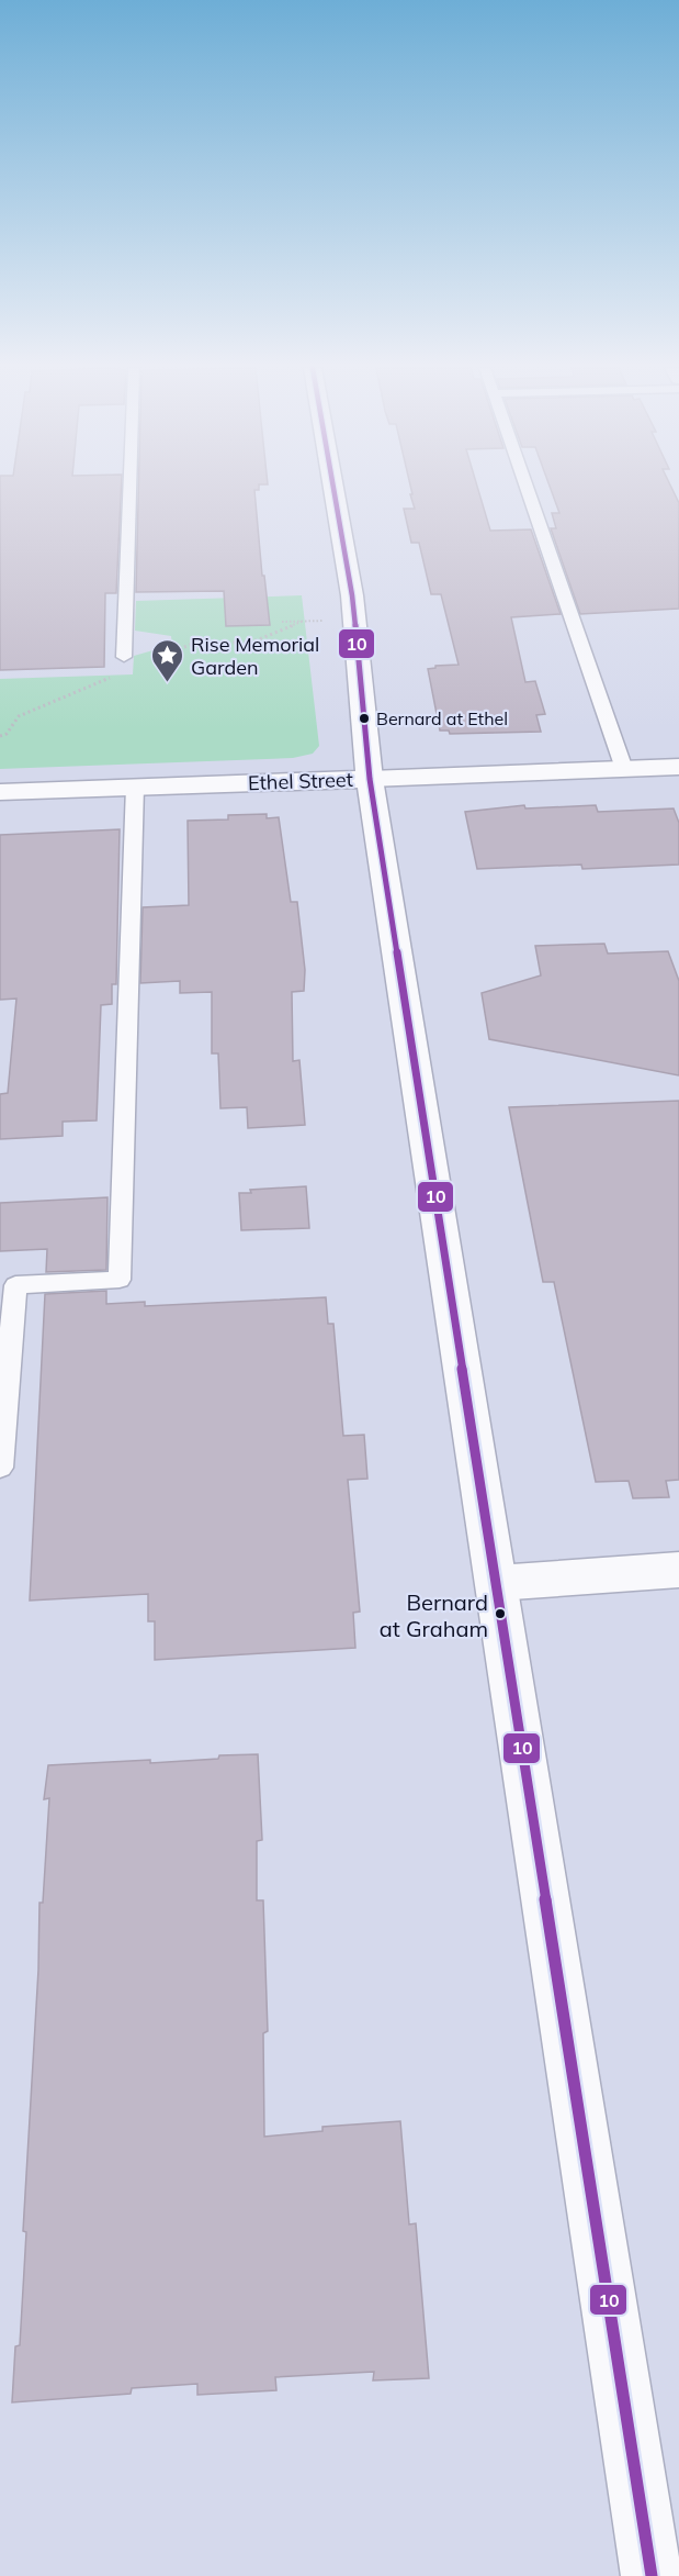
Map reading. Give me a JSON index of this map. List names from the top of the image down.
{
  "streets": {
    "street": ["Ethel Street"]
  },
  "places": {
    "place": ["Rise Memorial Garden"],
    "other": ["Bernard at Ethel", "Bernard at Graham"]
  },
  "lines": ["transit line 10"]
}
